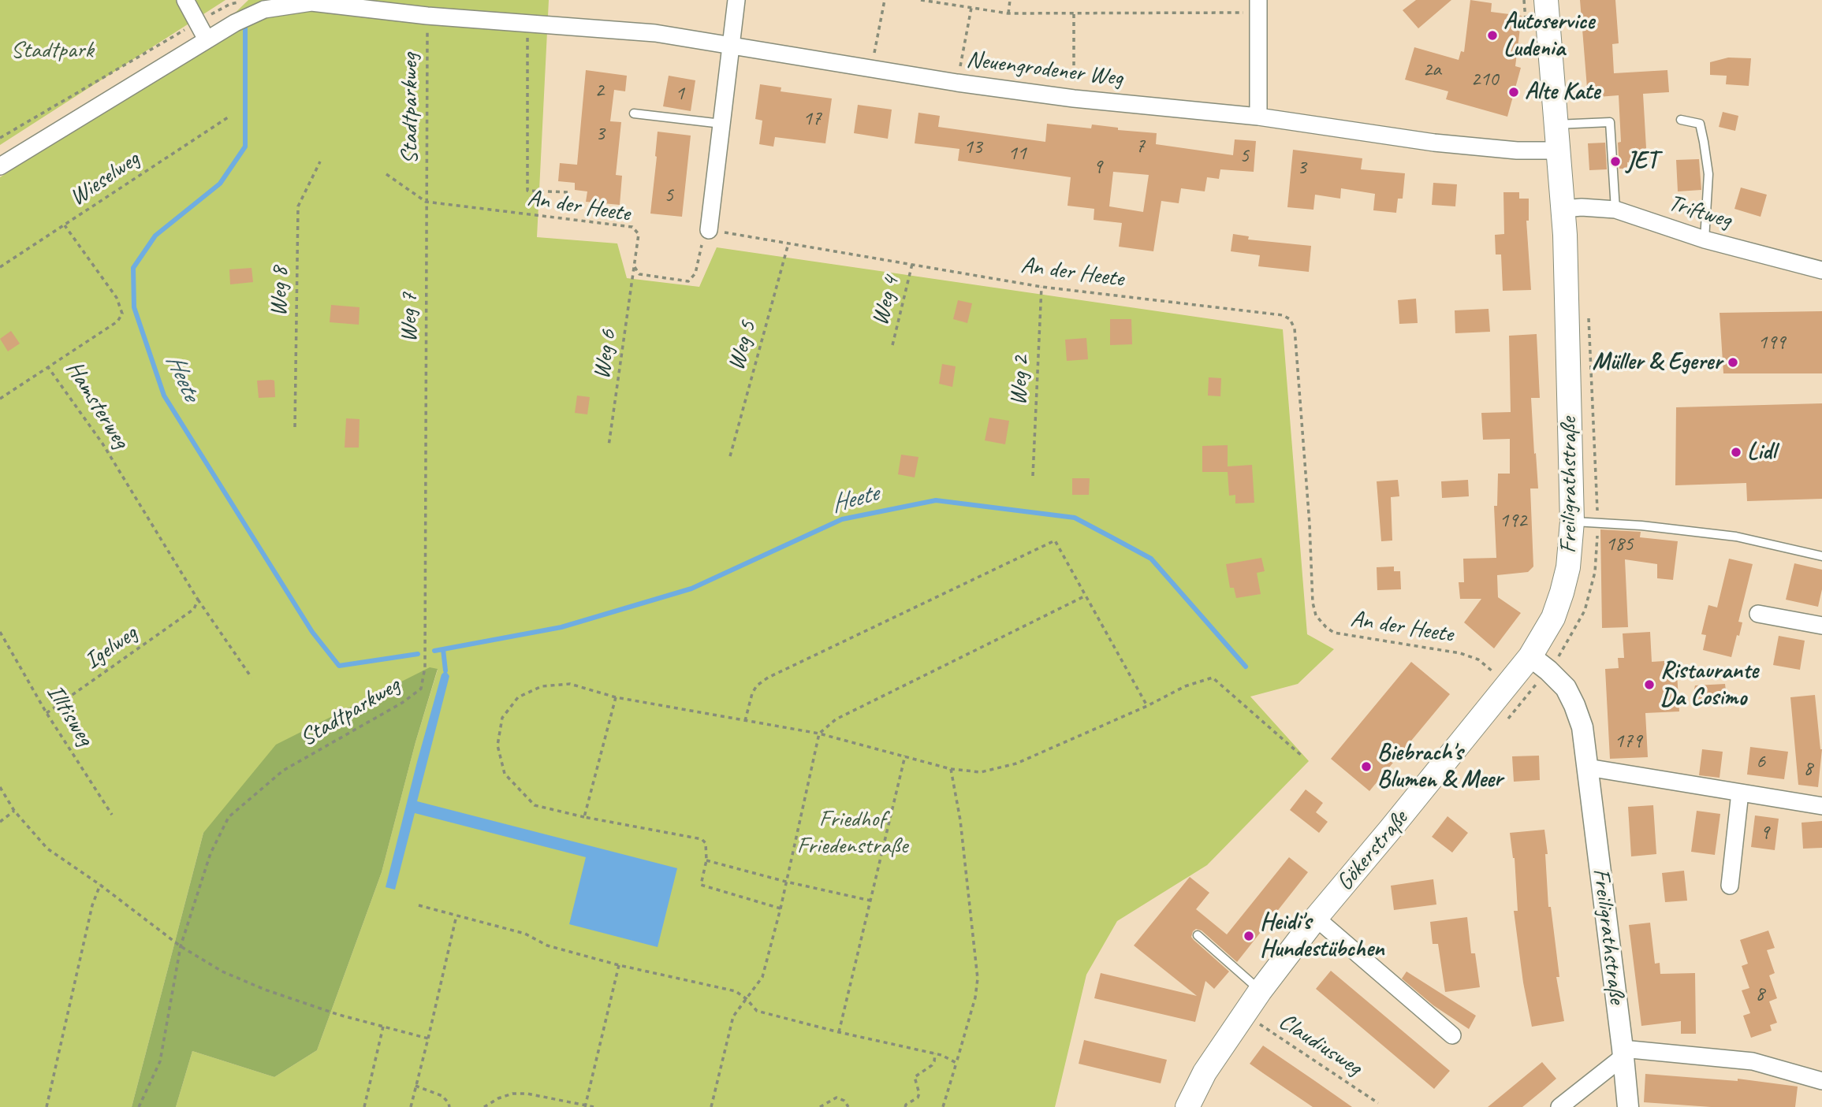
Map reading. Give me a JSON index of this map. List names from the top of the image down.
{
  "streets": {
    "main road": ["Freiligrathstraße", "Gökerstraße"],
    "street": ["Neuengrodener Weg", "Triftweg"],
    "path": [
      "Stadtparkweg",
      "Wieselweg",
      "An der Heete",
      "Weg 8",
      "Weg 4",
      "Weg 7",
      "Weg 5",
      "Weg 6",
      "Weg 2",
      "Hamsterweg",
      "Igelweg",
      "Illtisweg",
      "Claudiusweg"
    ]
  },
  "crossings": [
    ["Neuengrodener Weg", "Stadtparkweg"],
    ["Neuengrodener Weg", "Freiligrathstraße"],
    ["Stadtparkweg", "An der Heete"],
    ["Stadtparkweg", "Weg 7"],
    ["Wieselweg", "Hamsterweg"],
    ["An der Heete", "Weg 4"],
    ["An der Heete", "Weg 7"],
    ["An der Heete", "Weg 5"],
    ["An der Heete", "Weg 6"],
    ["An der Heete", "Weg 2"],
    ["An der Heete", "Gökerstraße"],
    ["Triftweg", "Freiligrathstraße"],
    ["Hamsterweg", "Igelweg"],
    ["Freiligrathstraße", "Gökerstraße"],
    ["Igelweg", "Illtisweg"]
  ],
  "water": ["Heete"],
  "parks": ["Stadtpark", "Friedhof Friedenstraße"],
  "places": [
    "Autoservice Ludenia",
    "Alte Kate",
    "JET",
    "Müller & Egerer",
    "Lidl",
    "Ristaurante Da Cosimo",
    "Biebrach's Blumen & Meer",
    "Heidi's Hundestübchen"
  ],
  "house_numbers": [
    "2a",
    "210",
    "2",
    "1",
    "17",
    "3",
    "7",
    "13",
    "11",
    "5",
    "9",
    "3",
    "5",
    "199",
    "192",
    "185",
    "179",
    "6",
    "8",
    "9",
    "8"
  ]
}
